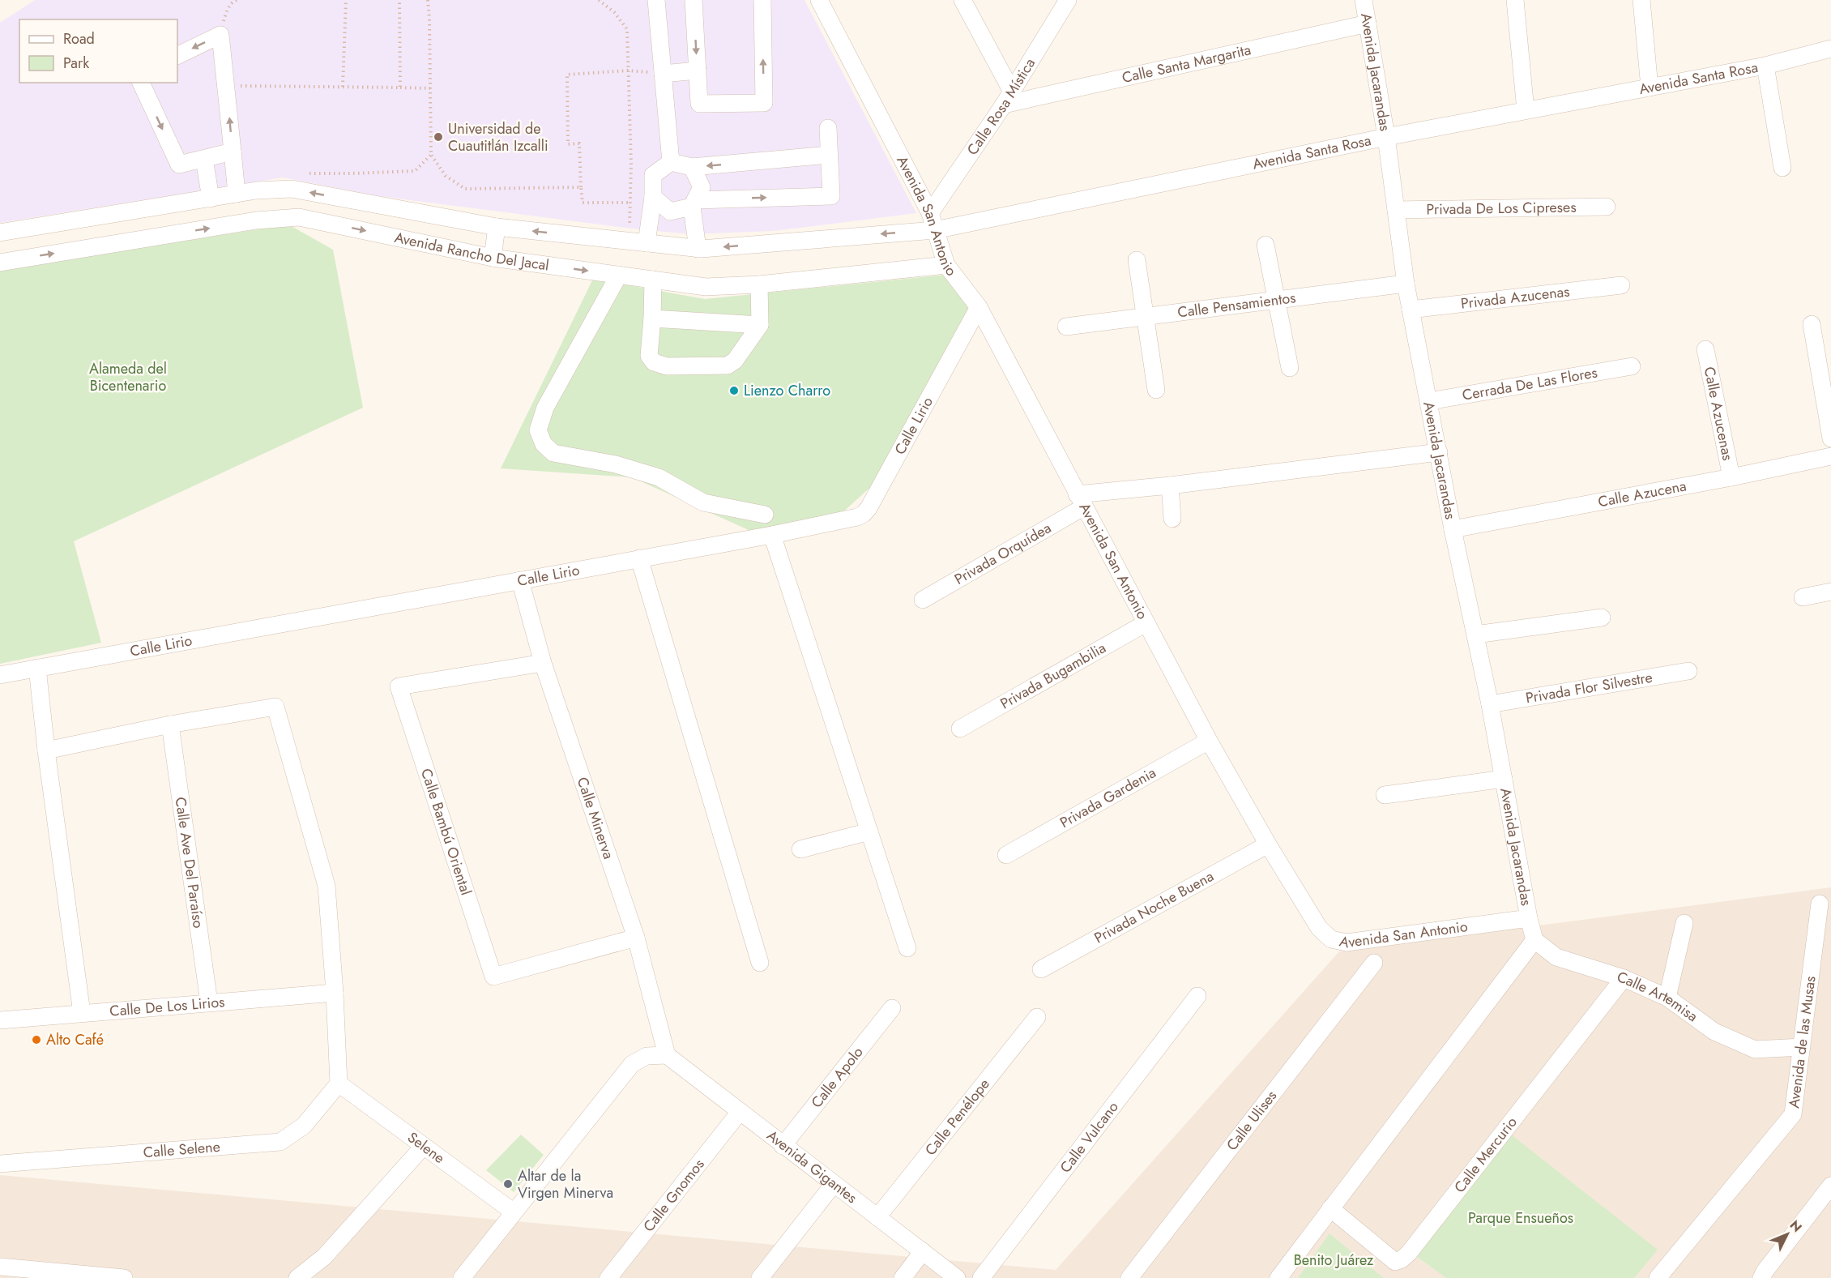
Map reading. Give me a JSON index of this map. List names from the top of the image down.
{
  "streets": {
    "street": [
      "Calle Santa Margarita",
      "Avenida Jacarandas",
      "Avenida Santa Rosa",
      "Calle Rosa Mística",
      "Privada De Los Cipreses",
      "Avenida San Antonio",
      "Avenida Rancho Del Jacal",
      "Privada Azucenas",
      "Calle Pensamientos",
      "Cerrada De Las Flores",
      "Calle Azucenas",
      "Calle Lirio",
      "Calle Azucena",
      "Privada Orquídea",
      "Privada Bugambilia",
      "Privada Flor Silvestre",
      "Privada Gardenia",
      "Calle Minerva",
      "Calle Bambú Oriental",
      "Calle Ave Del Paraíso",
      "Privada Noche Buena",
      "Calle Artemisa",
      "Calle De Los Lirios",
      "Avenida de las Musas",
      "Calle Apolo",
      "Calle Penélope",
      "Calle Ulises",
      "Calle Vulcano",
      "Selene",
      "Calle Selene",
      "Calle Mercurio",
      "Avenida Gigantes",
      "Calle Gnomos"
    ]
  },
  "crossings": [
    ["Calle Santa Margarita", "Avenida Jacarandas"],
    ["Calle Santa Margarita", "Calle Rosa Mística"],
    ["Avenida Jacarandas", "Avenida Santa Rosa"],
    ["Avenida Jacarandas", "Privada De Los Cipreses"],
    ["Avenida Jacarandas", "Avenida San Antonio"],
    ["Avenida Jacarandas", "Privada Azucenas"],
    ["Avenida Jacarandas", "Calle Pensamientos"],
    ["Avenida Jacarandas", "Cerrada De Las Flores"],
    ["Avenida Jacarandas", "Calle Azucena"],
    ["Avenida Jacarandas", "Privada Flor Silvestre"],
    ["Avenida Santa Rosa", "Avenida San Antonio"],
    ["Avenida Santa Rosa", "Avenida Rancho Del Jacal"],
    ["Calle Rosa Mística", "Avenida San Antonio"],
    ["Avenida San Antonio", "Avenida Rancho Del Jacal"],
    ["Avenida San Antonio", "Calle Lirio"],
    ["Avenida San Antonio", "Privada Orquídea"],
    ["Avenida San Antonio", "Privada Bugambilia"],
    ["Avenida San Antonio", "Privada Gardenia"],
    ["Avenida San Antonio", "Privada Noche Buena"],
    ["Calle Azucenas", "Calle Azucena"],
    ["Calle Lirio", "Calle Minerva"],
    ["Calle Minerva", "Calle Bambú Oriental"],
    ["Calle Minerva", "Avenida Gigantes"],
    ["Calle Ave Del Paraíso", "Calle De Los Lirios"],
    ["Calle Artemisa", "Avenida de las Musas"],
    ["Calle Artemisa", "Calle Mercurio"],
    ["Calle Apolo", "Avenida Gigantes"],
    ["Calle Penélope", "Avenida Gigantes"],
    ["Selene", "Calle Selene"],
    ["Avenida Gigantes", "Calle Gnomos"]
  ],
  "parks": ["Alameda del Bicentenario", "Parque Ensueños", "Benito Juárez"],
  "places": [
    "Universidad de Cuautitlán Izcalli",
    "Lienzo Charro",
    "Alto Café",
    "Altar de la Virgen Minerva"
  ],
  "legend": ["Road", "Park"],
  "north": "top right"
}
